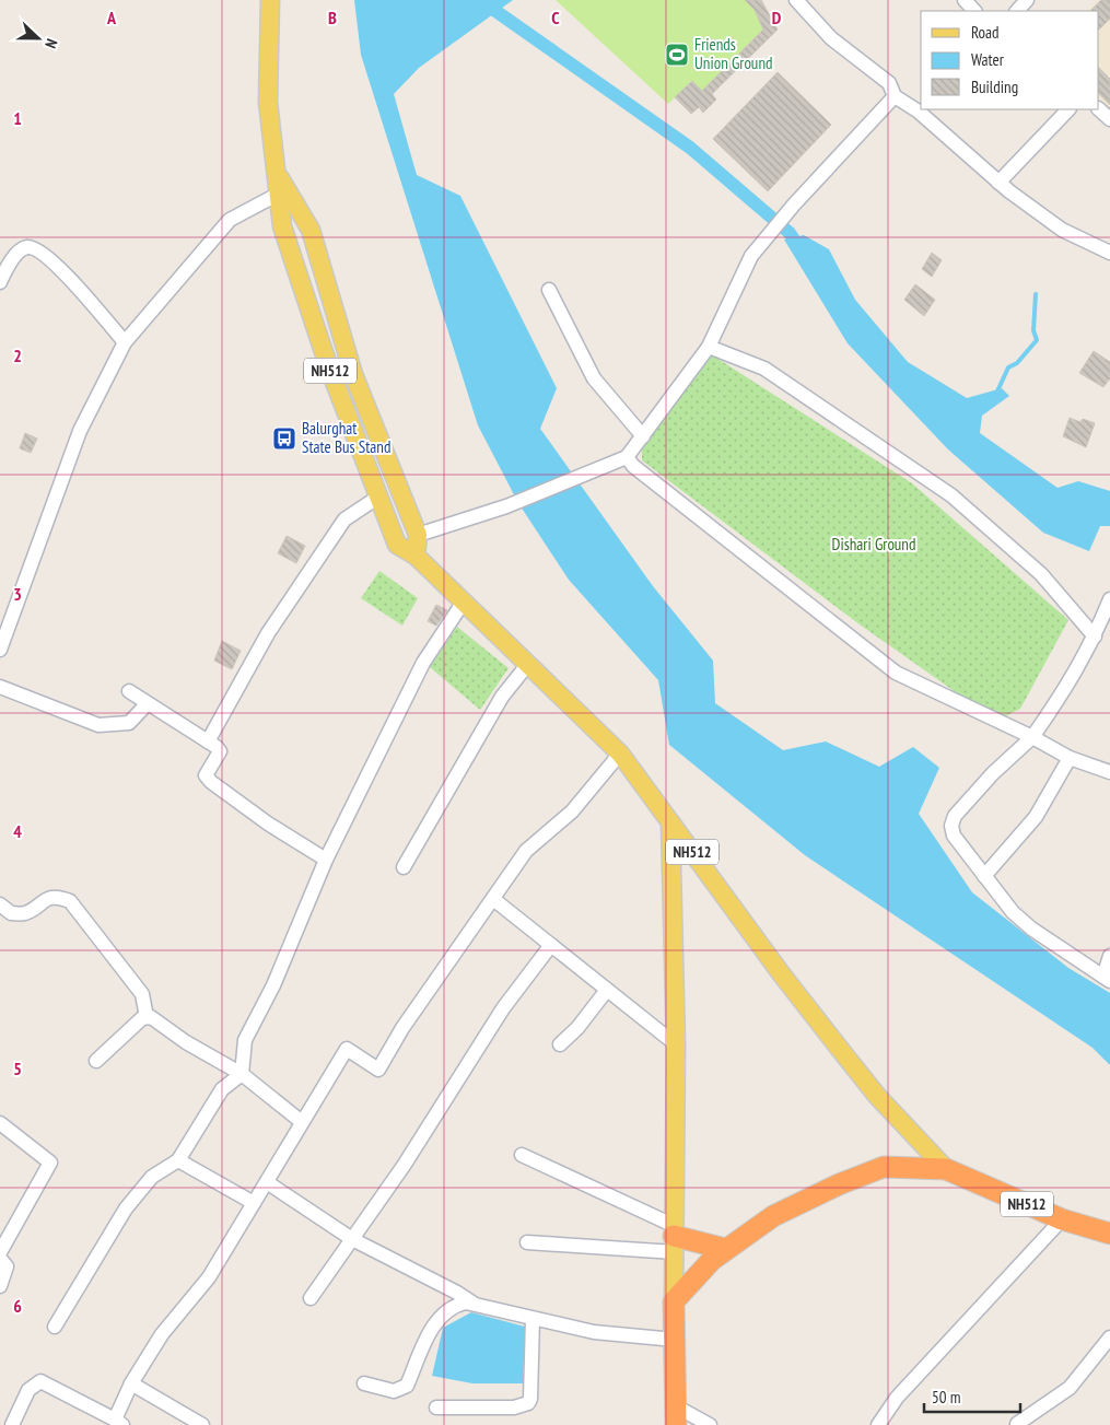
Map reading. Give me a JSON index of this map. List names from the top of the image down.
{
  "streets": {
    "highway": ["NH512"]
  },
  "parks": ["Dishari Ground"],
  "places": {
    "sports": ["Friends Union Ground"],
    "bus stop": ["Balurghat State Bus Stand"]
  },
  "legend": ["Road", "Water", "Building"],
  "scale_bar": "50 m",
  "north": "right",
  "grid": {
    "columns": [
      "A",
      "B",
      "C",
      "D"
    ],
    "rows": [
      "1",
      "2",
      "3",
      "4",
      "5",
      "6"
    ]
  }
}
